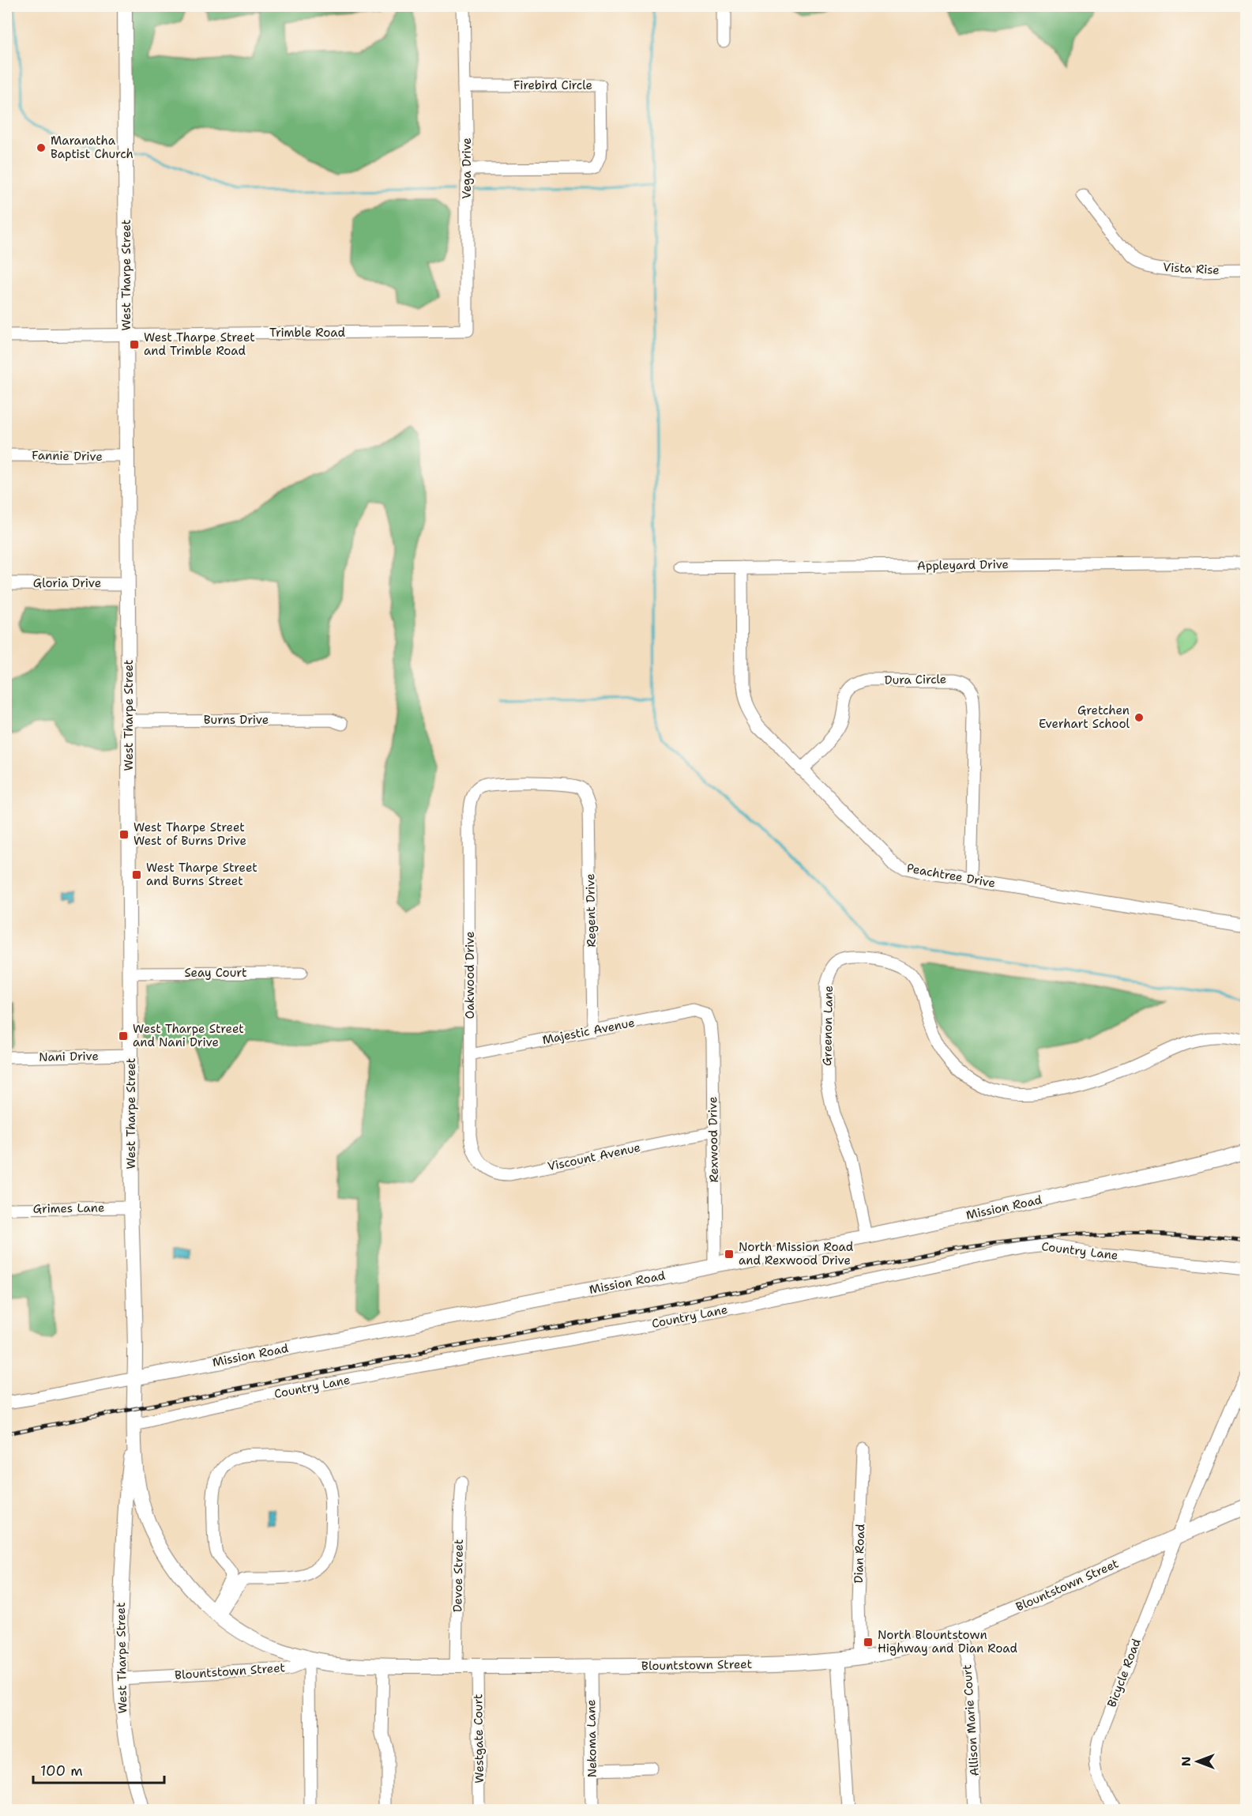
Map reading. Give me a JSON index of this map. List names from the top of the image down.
{
  "streets": {
    "main road": ["West Tharpe Street", "Mission Road", "Blountstown Street"],
    "street": [
      "Firebird Circle",
      "Vega Drive",
      "Vista Rise",
      "Trimble Road",
      "Fannie Drive",
      "Appleyard Drive",
      "Gloria Drive",
      "Dura Circle",
      "Burns Drive",
      "Peachtree Drive",
      "Regent Drive",
      "Seay Court",
      "Oakwood Drive",
      "Greenon Lane",
      "Majestic Avenue",
      "Nani Drive",
      "Rexwood Drive",
      "Viscount Avenue",
      "Grimes Lane",
      "Country Lane",
      "Dian Road",
      "Devoe Street",
      "Bicycle Road",
      "Allison Marie Court",
      "Westgate Court",
      "Nekoma Lane"
    ]
  },
  "crossings": [
    ["Firebird Circle", "Vega Drive"],
    ["Vega Drive", "Trimble Road"],
    ["West Tharpe Street", "Trimble Road"],
    ["West Tharpe Street", "Fannie Drive"],
    ["West Tharpe Street", "Gloria Drive"],
    ["West Tharpe Street", "Burns Drive"],
    ["West Tharpe Street", "Seay Court"],
    ["West Tharpe Street", "Nani Drive"],
    ["West Tharpe Street", "Mission Road"],
    ["West Tharpe Street", "Grimes Lane"],
    ["West Tharpe Street", "Country Lane"],
    ["West Tharpe Street", "Blountstown Street"],
    ["Appleyard Drive", "Peachtree Drive"],
    ["Dura Circle", "Peachtree Drive"],
    ["Regent Drive", "Oakwood Drive"],
    ["Regent Drive", "Majestic Avenue"],
    ["Oakwood Drive", "Majestic Avenue"],
    ["Oakwood Drive", "Viscount Avenue"],
    ["Greenon Lane", "Mission Road"],
    ["Majestic Avenue", "Rexwood Drive"],
    ["Rexwood Drive", "Viscount Avenue"],
    ["Rexwood Drive", "Mission Road"],
    ["Dian Road", "Blountstown Street"],
    ["Devoe Street", "Blountstown Street"],
    ["Blountstown Street", "Bicycle Road"],
    ["Blountstown Street", "Allison Marie Court"],
    ["Blountstown Street", "Westgate Court"],
    ["Blountstown Street", "Nekoma Lane"]
  ],
  "places": {
    "other": ["Maranatha Baptist Church", "Gretchen Everhart School"],
    "transit": [
      "West Tharpe Street and Trimble Road",
      "West Tharpe Street West of Burns Drive",
      "West Tharpe Street and Burns Street",
      "West Tharpe Street and Nani Drive",
      "North Mission Road and Rexwood Drive",
      "North Blountstown Highway and Dian Road"
    ]
  },
  "scale_bar": "100 m",
  "north": "left"
}
